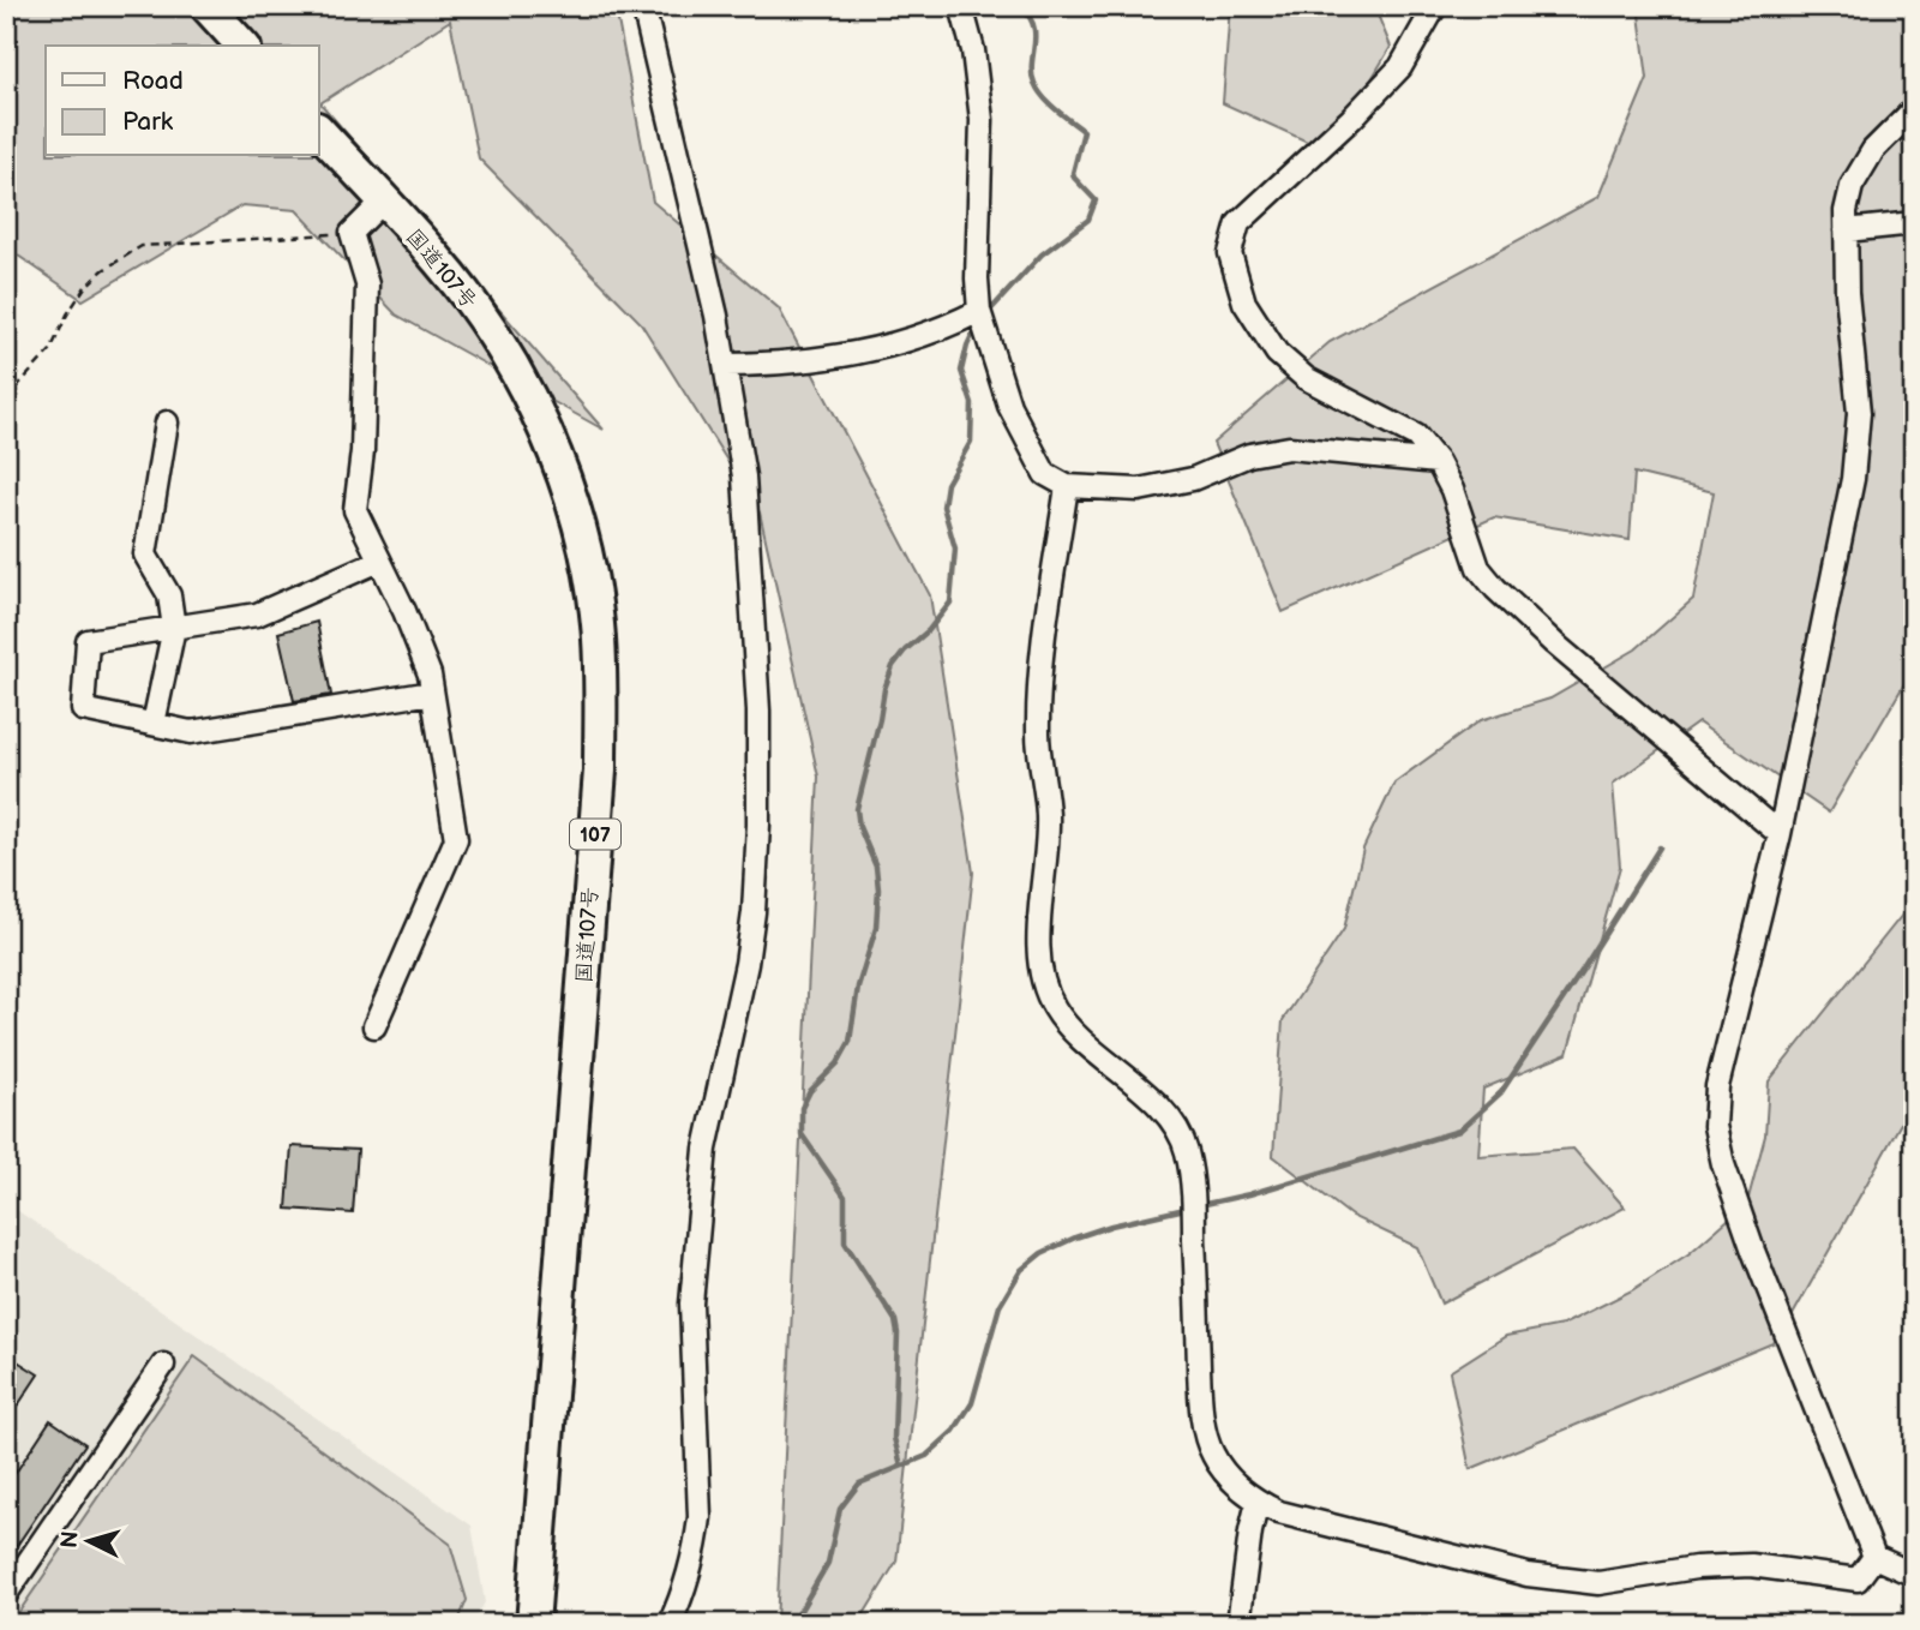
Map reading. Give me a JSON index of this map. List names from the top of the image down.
{
  "streets": {
    "highway": ["国道107号", "107"]
  },
  "legend": ["Road", "Park"],
  "north": "left"
}
